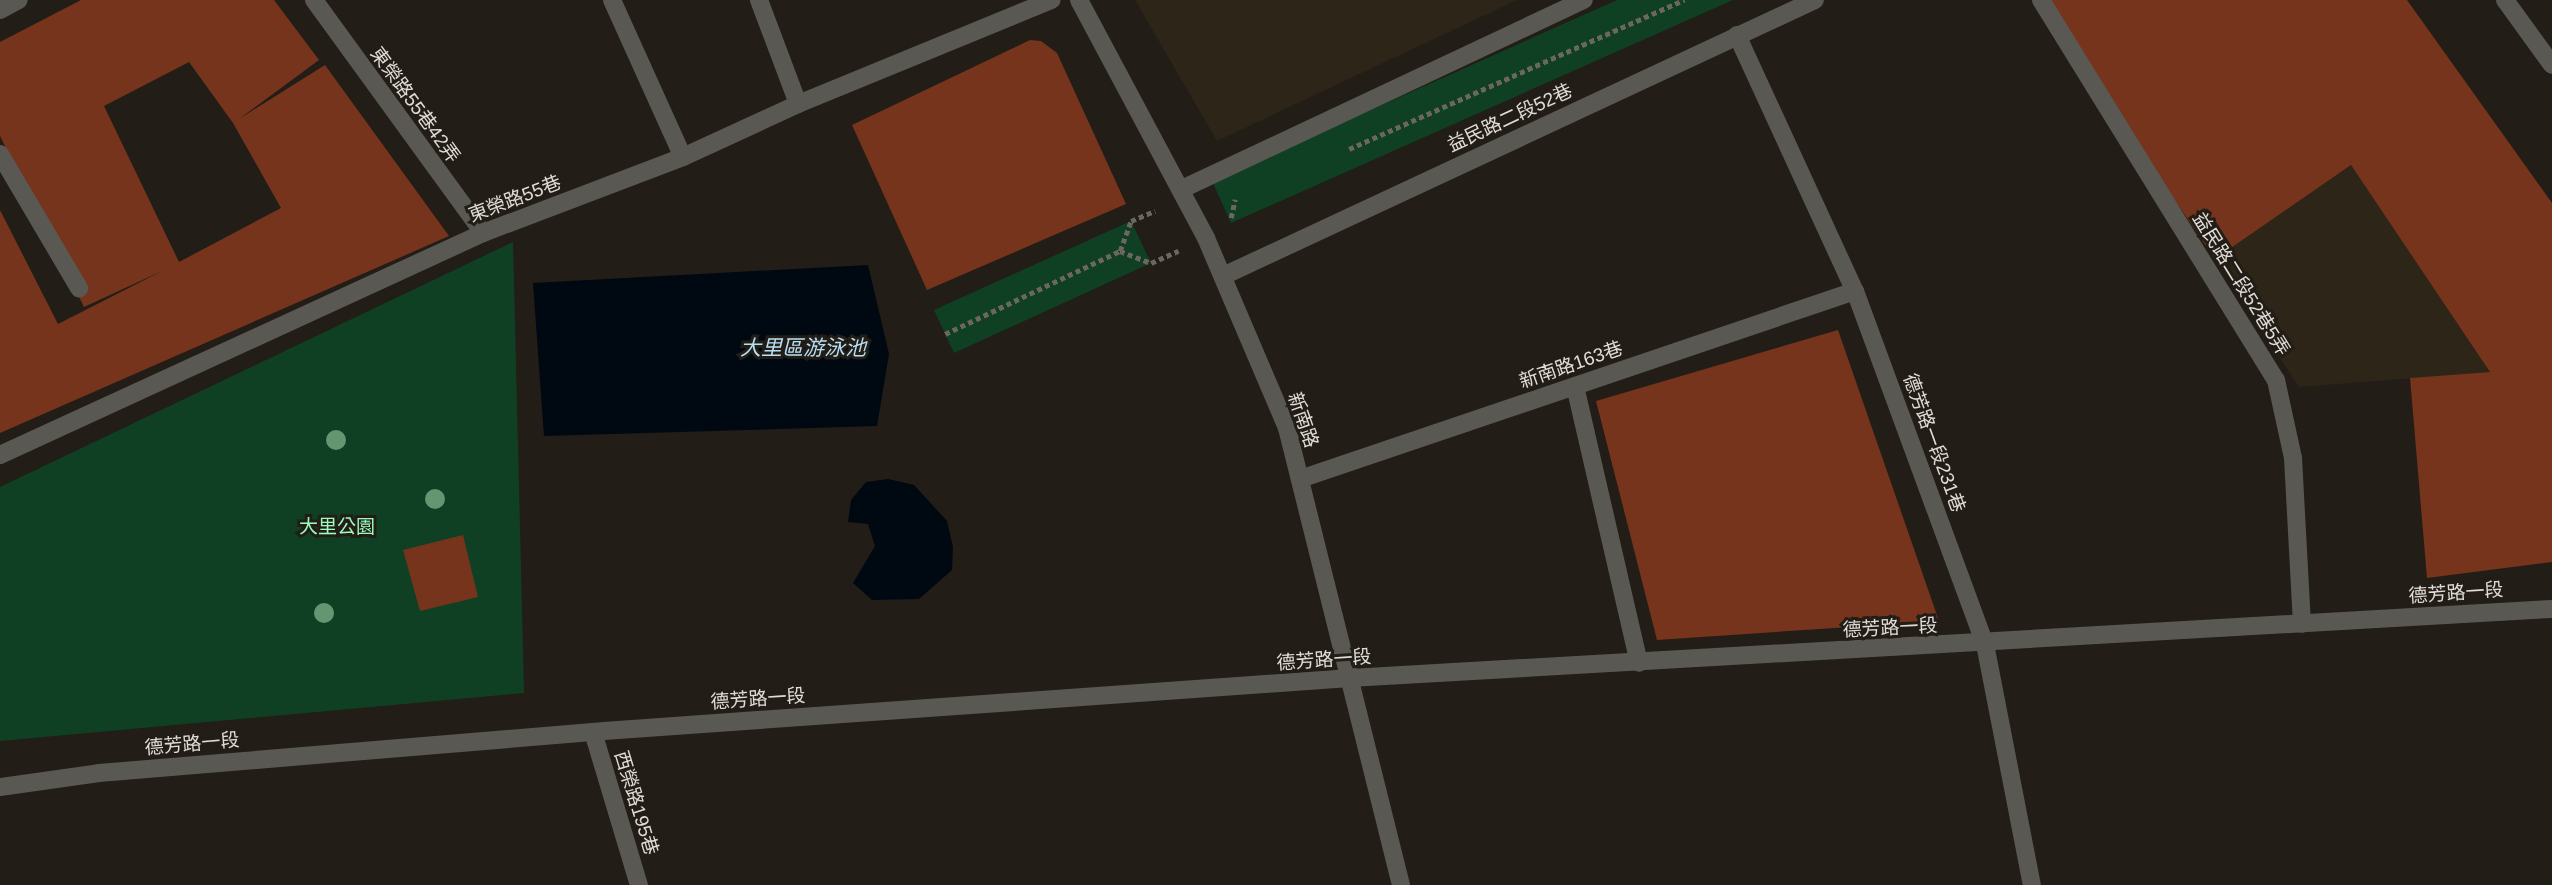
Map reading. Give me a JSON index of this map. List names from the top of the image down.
{
  "streets": {
    "street": [
      "東榮路55巷42弄",
      "益民路二段52巷",
      "東榮路55巷",
      "益民路二段52巷5弄",
      "新南路163巷",
      "新南路",
      "德芳路一段231巷",
      "德芳路一段",
      "西榮路195巷"
    ]
  },
  "crossings": [
    ["東榮路55巷42弄", "東榮路55巷"],
    ["益民路二段52巷", "新南路"],
    ["益民路二段52巷", "德芳路一段231巷"],
    ["益民路二段52巷5弄", "德芳路一段"],
    ["新南路163巷", "新南路"],
    ["新南路163巷", "德芳路一段231巷"],
    ["新南路", "德芳路一段"],
    ["德芳路一段231巷", "德芳路一段"],
    ["德芳路一段", "西榮路195巷"]
  ],
  "water": ["大里區游泳池"],
  "parks": ["大里公園"]
}
